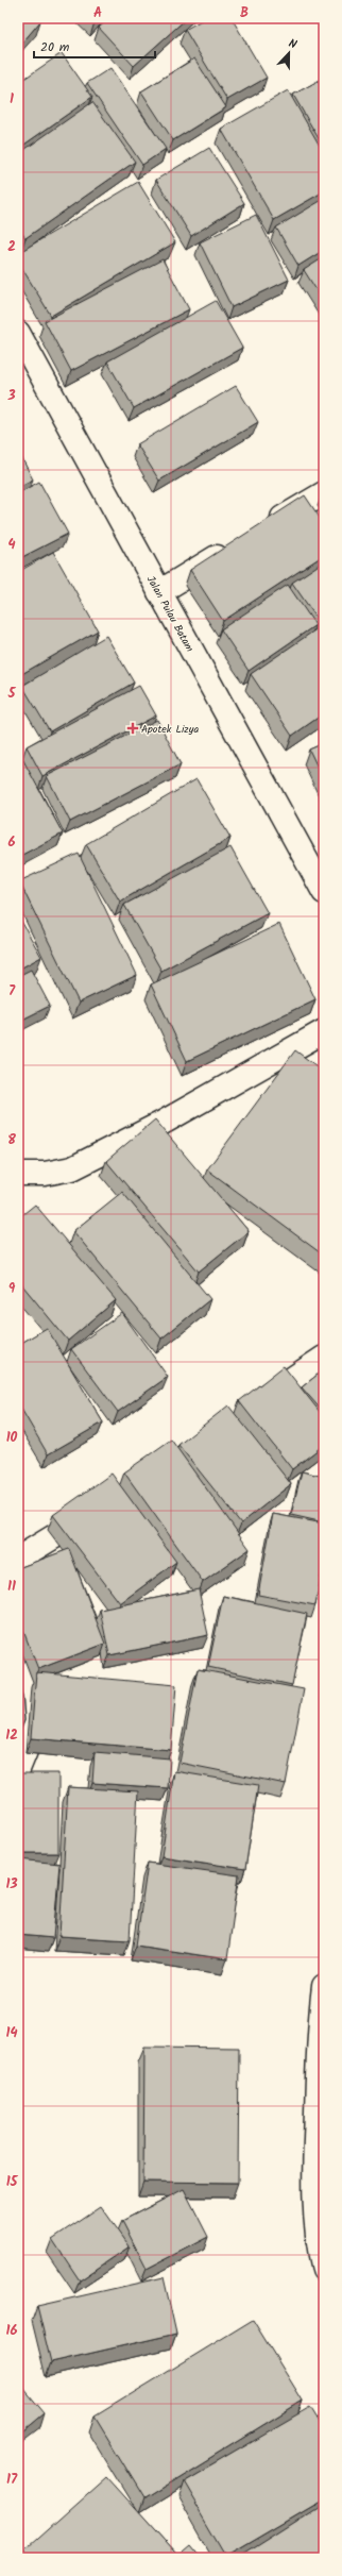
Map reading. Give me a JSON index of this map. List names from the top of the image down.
{
  "streets": {
    "main road": ["Jalan Pulau Batam"]
  },
  "places": {
    "health": ["Apotek Lizya"]
  },
  "scale_bar": "20 m",
  "north": "top",
  "grid": {
    "columns": ["A", "B"],
    "rows": [
      "1",
      "2",
      "3",
      "4",
      "5",
      "6",
      "7",
      "8",
      "9",
      "10",
      "11",
      "12",
      "13",
      "14",
      "15",
      "16",
      "17"
    ]
  }
}
